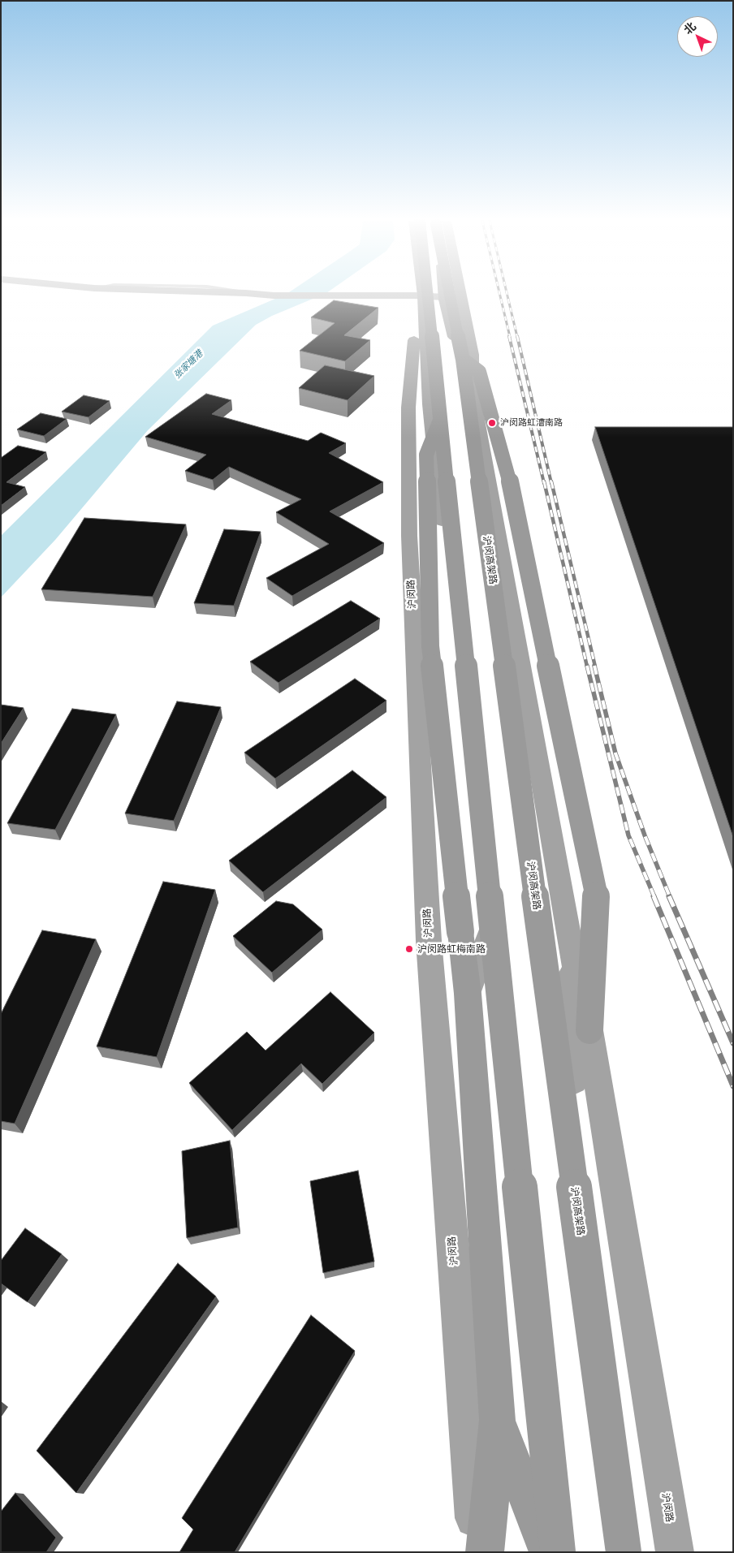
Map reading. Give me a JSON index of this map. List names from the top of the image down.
{
  "streets": {
    "highway": ["沪闵高架路"],
    "main road": ["沪闵路"]
  },
  "water": ["张家塘港"],
  "places": ["沪闵路虹漕南路", "沪闵路虹梅南路"],
  "north": "top left"
}
